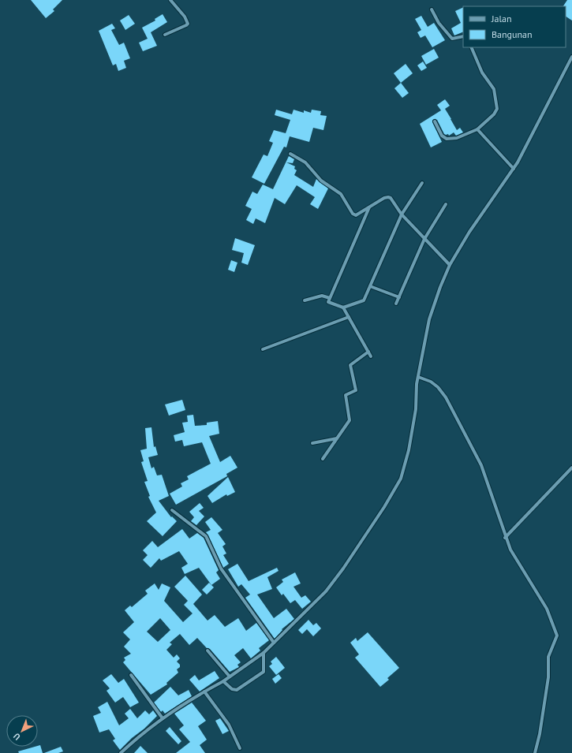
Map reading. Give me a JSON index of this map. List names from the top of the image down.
{
  "legend": ["Jalan", "Bangunan"],
  "north": "bottom left"
}
